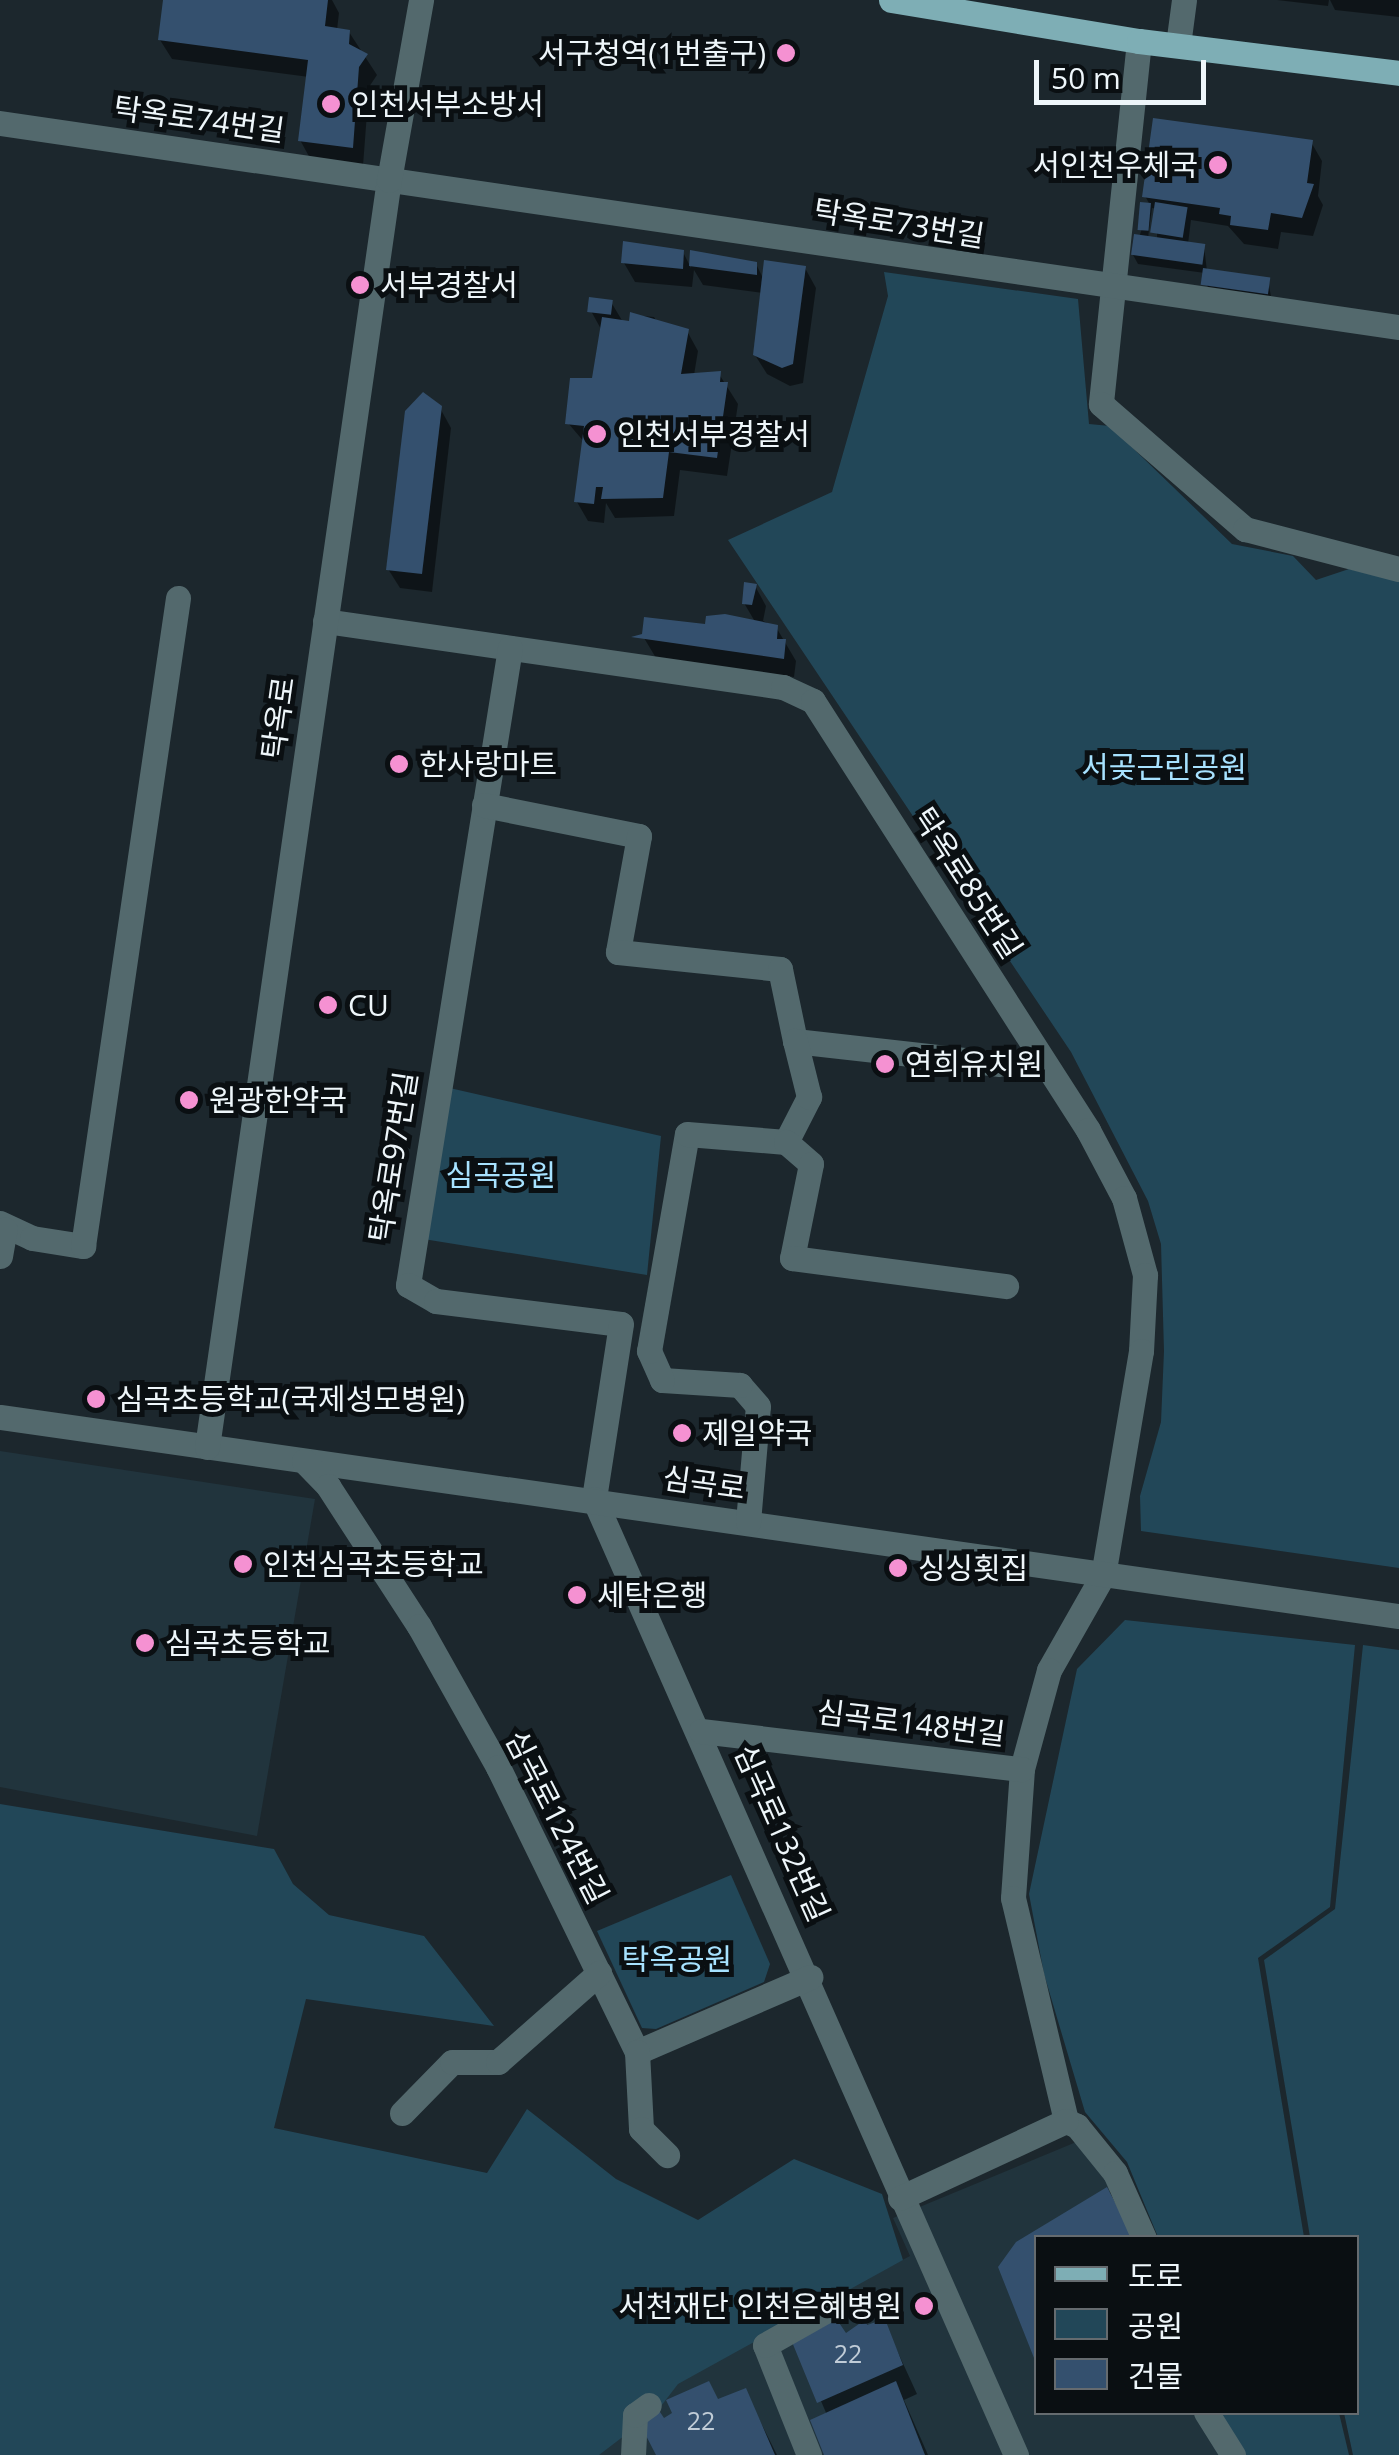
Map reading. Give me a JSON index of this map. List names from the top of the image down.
{
  "streets": {
    "street": [
      "탁옥로74번길",
      "탁옥로73번길",
      "탁옥로",
      "탁옥로85번길",
      "탁옥로97번길",
      "심곡로",
      "심곡로148번길",
      "심곡로124번길",
      "심곡로132번길"
    ]
  },
  "crossings": [
    ["탁옥로74번길", "탁옥로73번길"],
    ["탁옥로74번길", "탁옥로"],
    ["탁옥로73번길", "탁옥로"],
    ["탁옥로", "탁옥로85번길"],
    ["탁옥로", "심곡로"],
    ["탁옥로85번길", "탁옥로97번길"],
    ["탁옥로85번길", "심곡로"],
    ["탁옥로85번길", "심곡로148번길"],
    ["탁옥로97번길", "심곡로"],
    ["탁옥로97번길", "심곡로132번길"],
    ["심곡로", "심곡로148번길"],
    ["심곡로", "심곡로124번길"],
    ["심곡로", "심곡로132번길"],
    ["심곡로148번길", "심곡로132번길"]
  ],
  "parks": ["서곶근린공원", "심곡공원", "탁옥공원"],
  "places": [
    "서구청역(1번출구)",
    "인천서부소방서",
    "서인천우체국",
    "서부경찰서",
    "인천서부경찰서",
    "한사랑마트",
    "CU",
    "연희유치원",
    "원광한약국",
    "심곡초등학교(국제성모병원)",
    "제일약국",
    "인천심곡초등학교",
    "싱싱횟집",
    "세탁은행",
    "심곡초등학교",
    "서천재단 인천은혜병원"
  ],
  "house_numbers": ["22", "22"],
  "legend": ["도로", "공원", "건물"],
  "scale_bar": "50 m"
}
